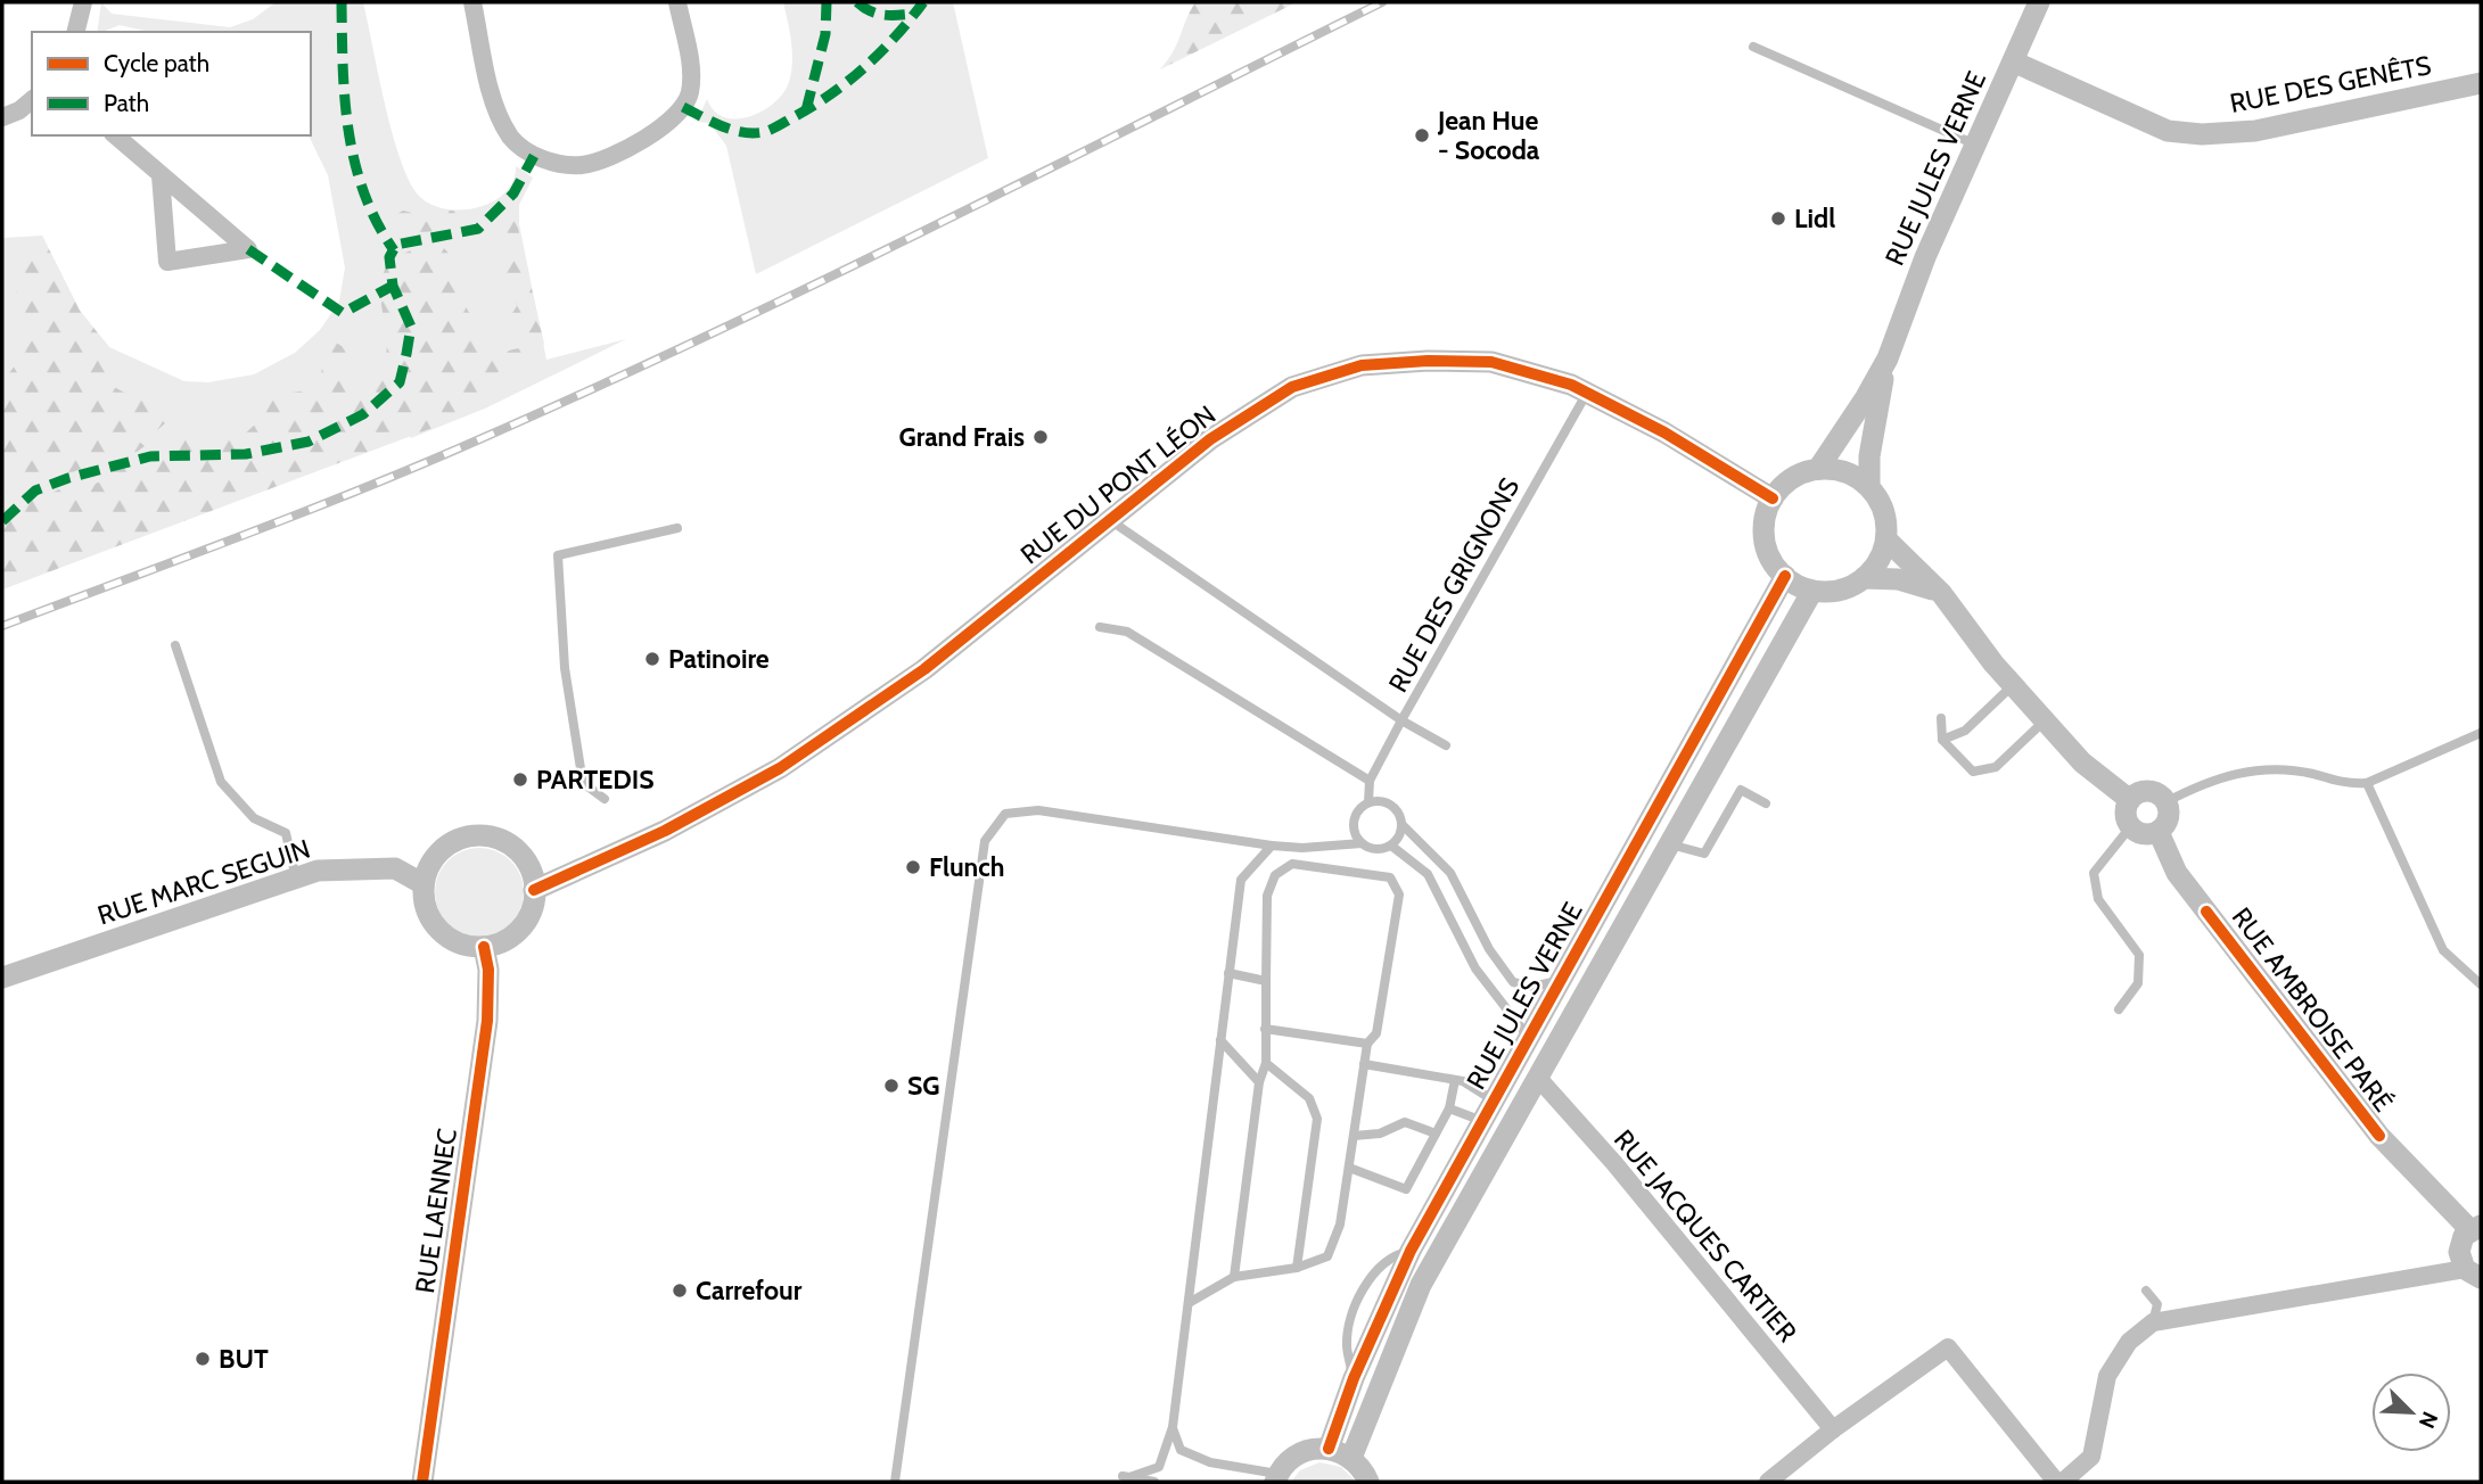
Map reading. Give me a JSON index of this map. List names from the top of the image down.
{
  "streets": {
    "street": [
      "RUE DES GENÊTS",
      "RUE JULES VERNE",
      "RUE DU PONT LÉON",
      "RUE MARC SEGUIN",
      "RUE AMBROISE PARÉ",
      "RUE LAENNEC",
      "RUE JACQUES CARTIER"
    ],
    "lane": ["RUE DES GRIGNONS"]
  },
  "crossings": [
    ["RUE DES GENÊTS", "RUE JULES VERNE"],
    ["RUE JULES VERNE", "RUE DU PONT LÉON"],
    ["RUE JULES VERNE", "RUE JACQUES CARTIER"],
    ["RUE DU PONT LÉON", "RUE DES GRIGNONS"],
    ["RUE DU PONT LÉON", "RUE MARC SEGUIN"],
    ["RUE DU PONT LÉON", "RUE LAENNEC"],
    ["RUE MARC SEGUIN", "RUE LAENNEC"]
  ],
  "places": [
    "Jean Hue - Socoda",
    "Lidl",
    "Grand Frais",
    "Patinoire",
    "PARTEDIS",
    "Flunch",
    "SG",
    "Carrefour",
    "BUT"
  ],
  "legend": ["Cycle path", "Path"],
  "north": "bottom right"
}
